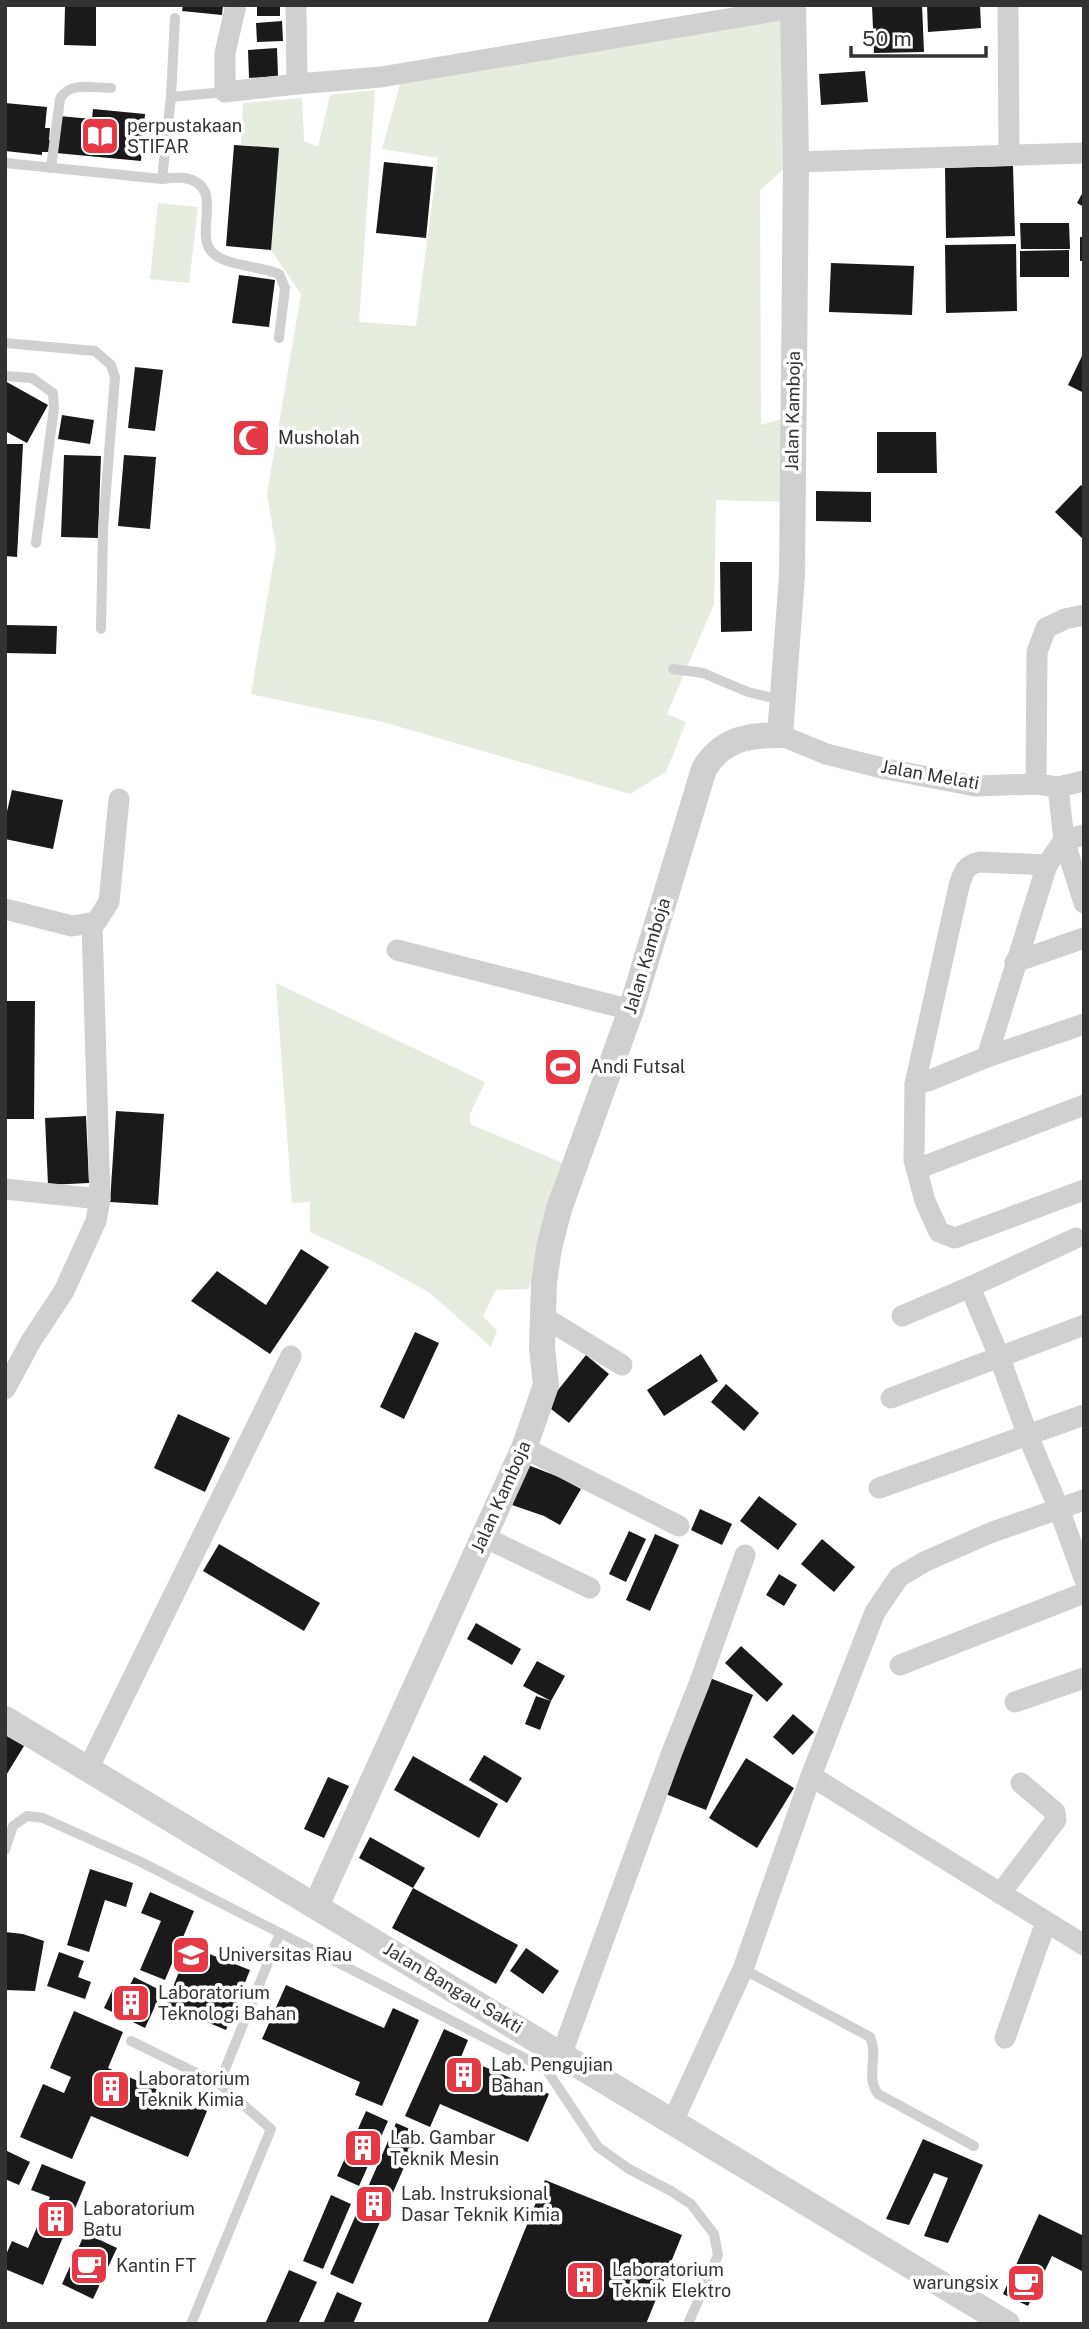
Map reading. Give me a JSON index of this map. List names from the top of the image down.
{
  "streets": {
    "street": ["Jalan Kamboja", "Jalan Melati", "Jalan Bangau Sakti"]
  },
  "crossings": [
    ["Jalan Kamboja", "Jalan Melati"],
    ["Jalan Kamboja", "Jalan Bangau Sakti"]
  ],
  "places": {
    "library": ["perpustakaan STIFAR"],
    "mosque": ["Musholah"],
    "sports": ["Andi Futsal"],
    "school or university": ["Universitas Riau"],
    "building": [
      "Laboratorium Teknologi Bahan",
      "Lab. Pengujian Bahan",
      "Laboratorium Teknik Kimia",
      "Lab. Gambar Teknik Mesin",
      "Lab. Instruksional Dasar Teknik Kimia",
      "Laboratorium Batu",
      "Laboratorium Teknik Elektro"
    ],
    "cafe": ["Kantin FT", "warungsix"]
  },
  "scale_bar": "50 m"
}
